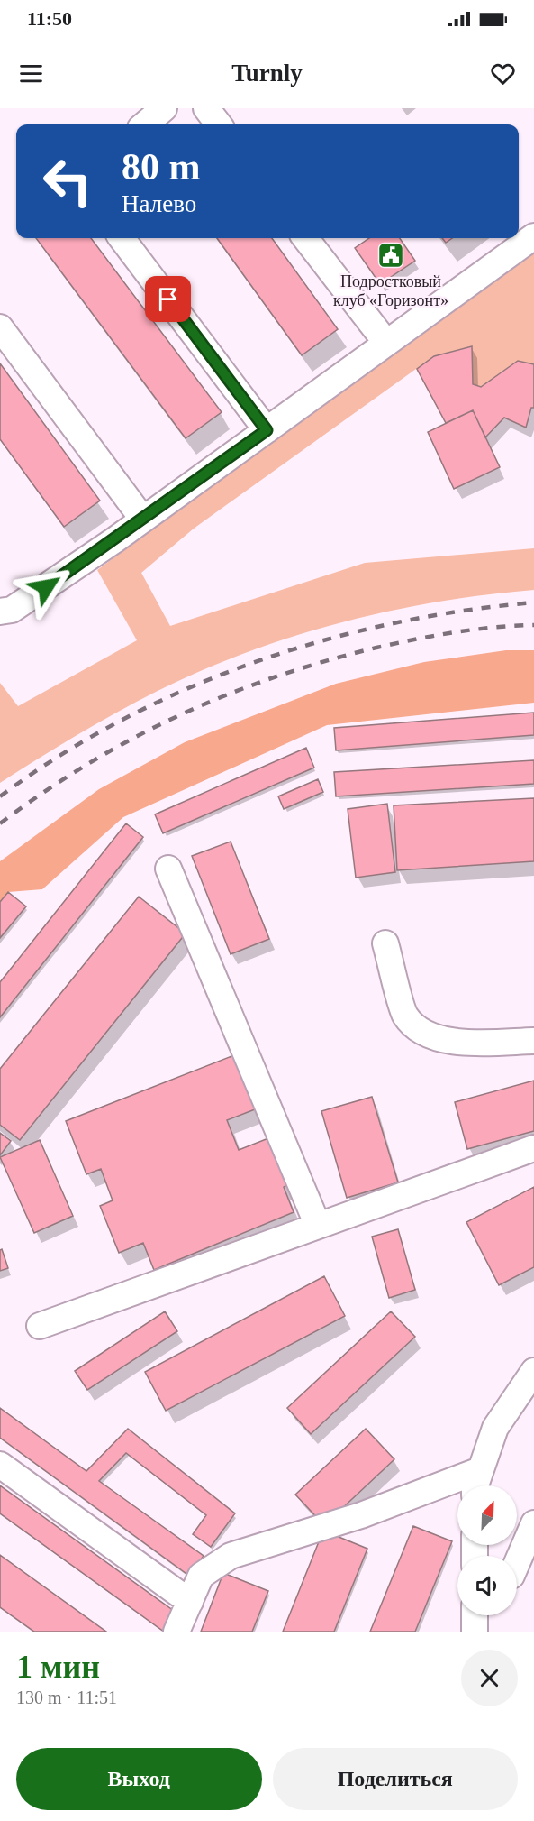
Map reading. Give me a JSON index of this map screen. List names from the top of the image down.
{
  "places": {
    "public building": ["Подростковый клуб «Горизонт»"]
  },
  "north": "top right",
  "page": {
    "status": "11:50",
    "header": "Turnly",
    "turn": ["80 m", "Налево"],
    "heading": ["1 мин", "130 m · 11:51"],
    "buttons": ["Выход", "Поделиться"]
  }
}
